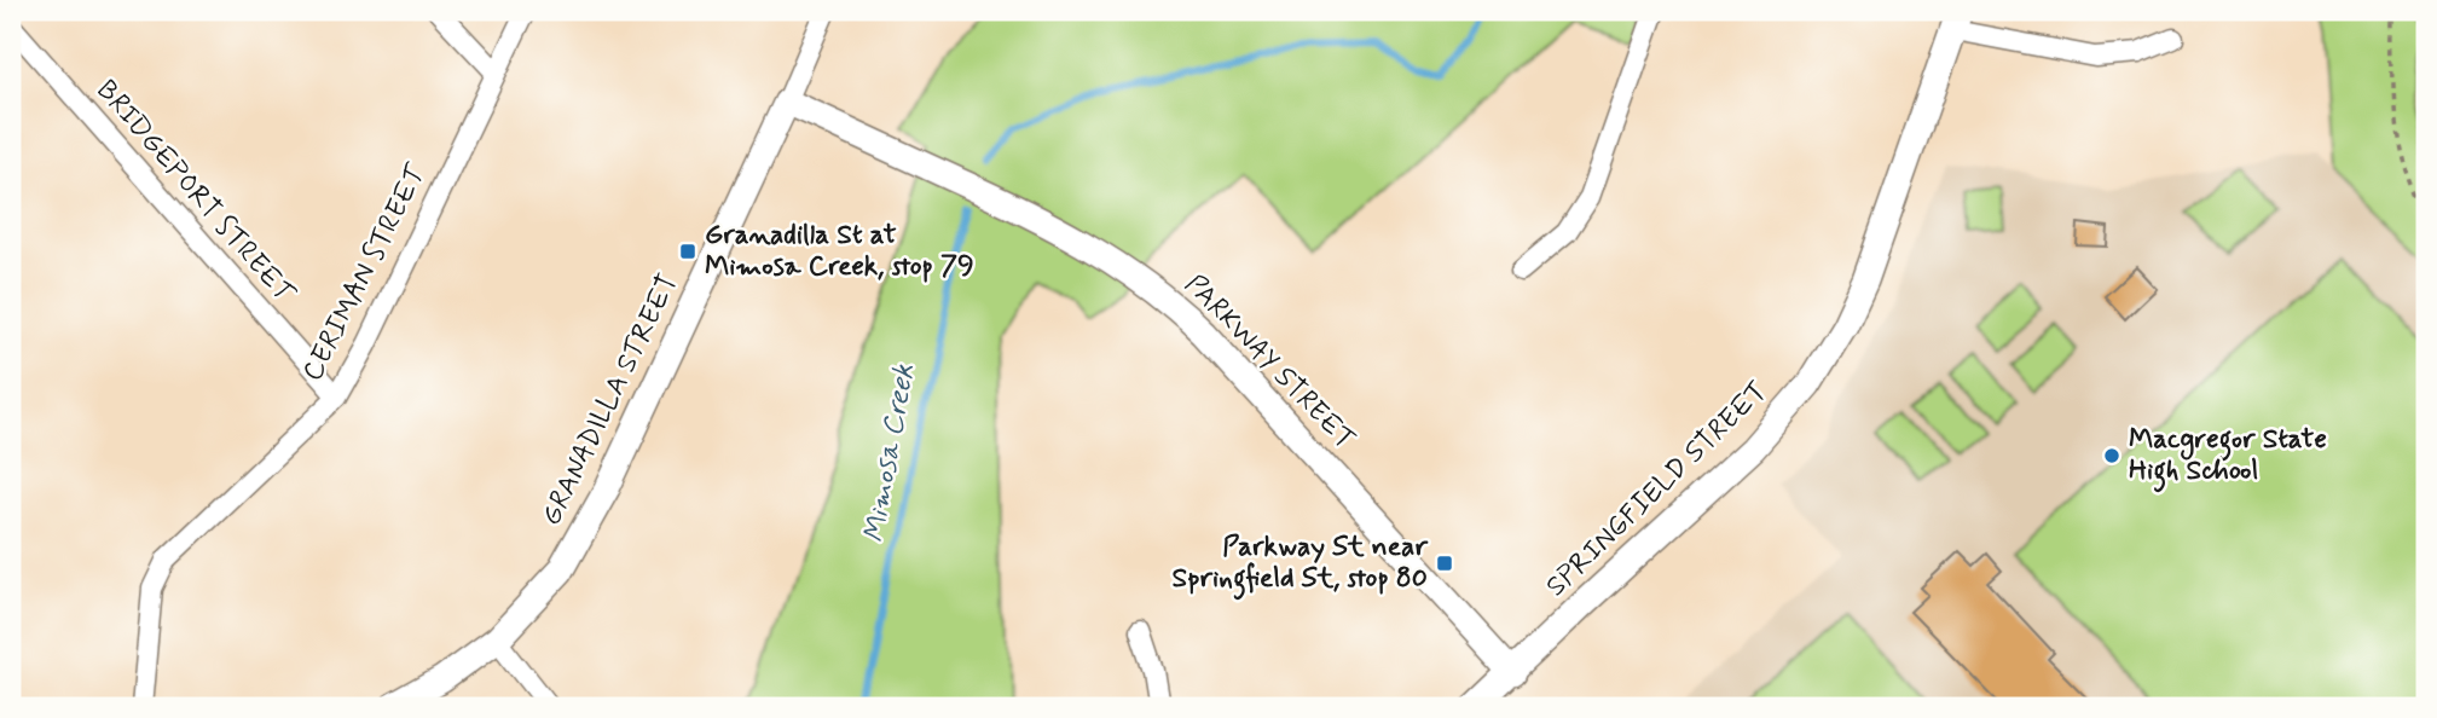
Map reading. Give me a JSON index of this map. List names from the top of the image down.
{
  "streets": {
    "street": [
      "BRIDGEPORT STREET",
      "CERIMAN STREET",
      "PARKWAY STREET",
      "GRANADILLA STREET",
      "SPRINGFIELD STREET"
    ]
  },
  "crossings": [
    ["BRIDGEPORT STREET", "CERIMAN STREET"],
    ["PARKWAY STREET", "GRANADILLA STREET"],
    ["PARKWAY STREET", "SPRINGFIELD STREET"]
  ],
  "water": ["Mimosa Creek"],
  "places": {
    "transit": ["Granadilla St at Mimosa Creek, stop 79", "Parkway St near Springfield St, stop 80"],
    "other": ["Macgregor State High School"]
  }
}
